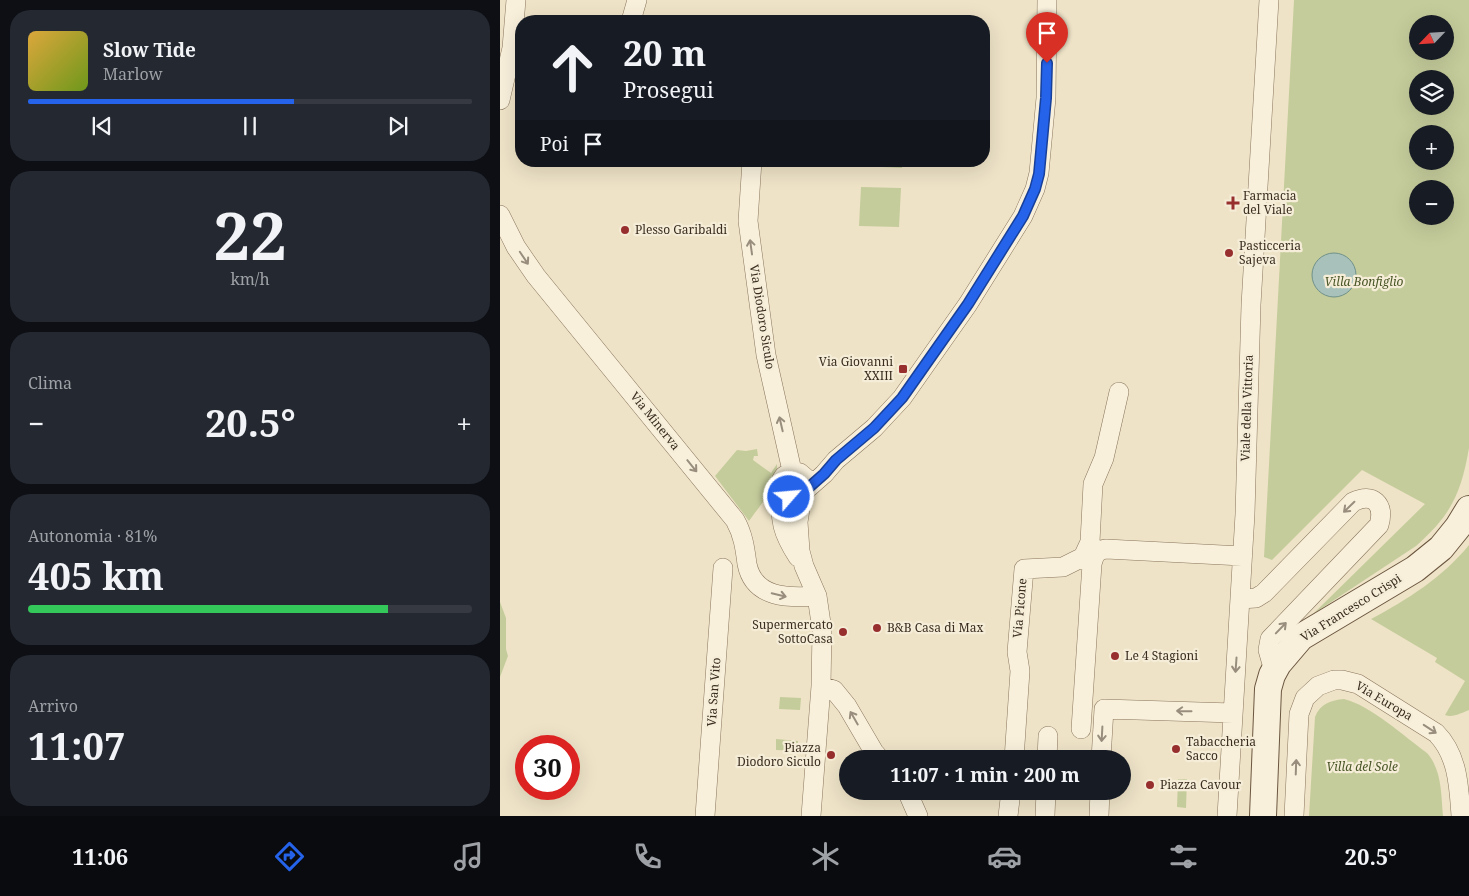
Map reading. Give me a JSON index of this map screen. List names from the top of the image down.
{
  "streets": {
    "main road": ["Via Francesco Crispi"],
    "street": [
      "Via Diodoro Siculo",
      "Viale della Vittoria",
      "Via Minerva",
      "Via Picone",
      "Via San Vito",
      "Via Europa"
    ]
  },
  "one_way": ["Via Diodoro Siculo", "Via Minerva"],
  "parks": ["Villa Bonfiglio", "Villa del Sole"],
  "places": {
    "health": ["Farmacia del Viale"],
    "other": [
      "Plesso Garibaldi",
      "Pasticceria Sajeva",
      "B&B Casa di Max",
      "Supermercato SottoCasa",
      "Le 4 Stagioni",
      "Tabaccheria Sacco",
      "Piazza Diodoro Siculo",
      "Piazza Cavour"
    ],
    "transit": ["Via Giovanni XXIII"]
  },
  "north": "bottom left",
  "page": {
    "map_buttons": ["+", "−"],
    "turn": ["20 m", "Prosegui"],
    "song": ["Slow Tide", "Marlow"],
    "then": "Poi",
    "tile": [
      ["22", "km/h"],
      "Clima",
      ["Autonomia · 81%", "405 km"],
      ["Arrivo", "11:07"]
    ],
    "heat": ["−", "20.5°", "+"],
    "limit": "30",
    "trip": "11:07 · 1 min · 200 m",
    "tabs": ["11:06", "20.5°"]
  }
}
